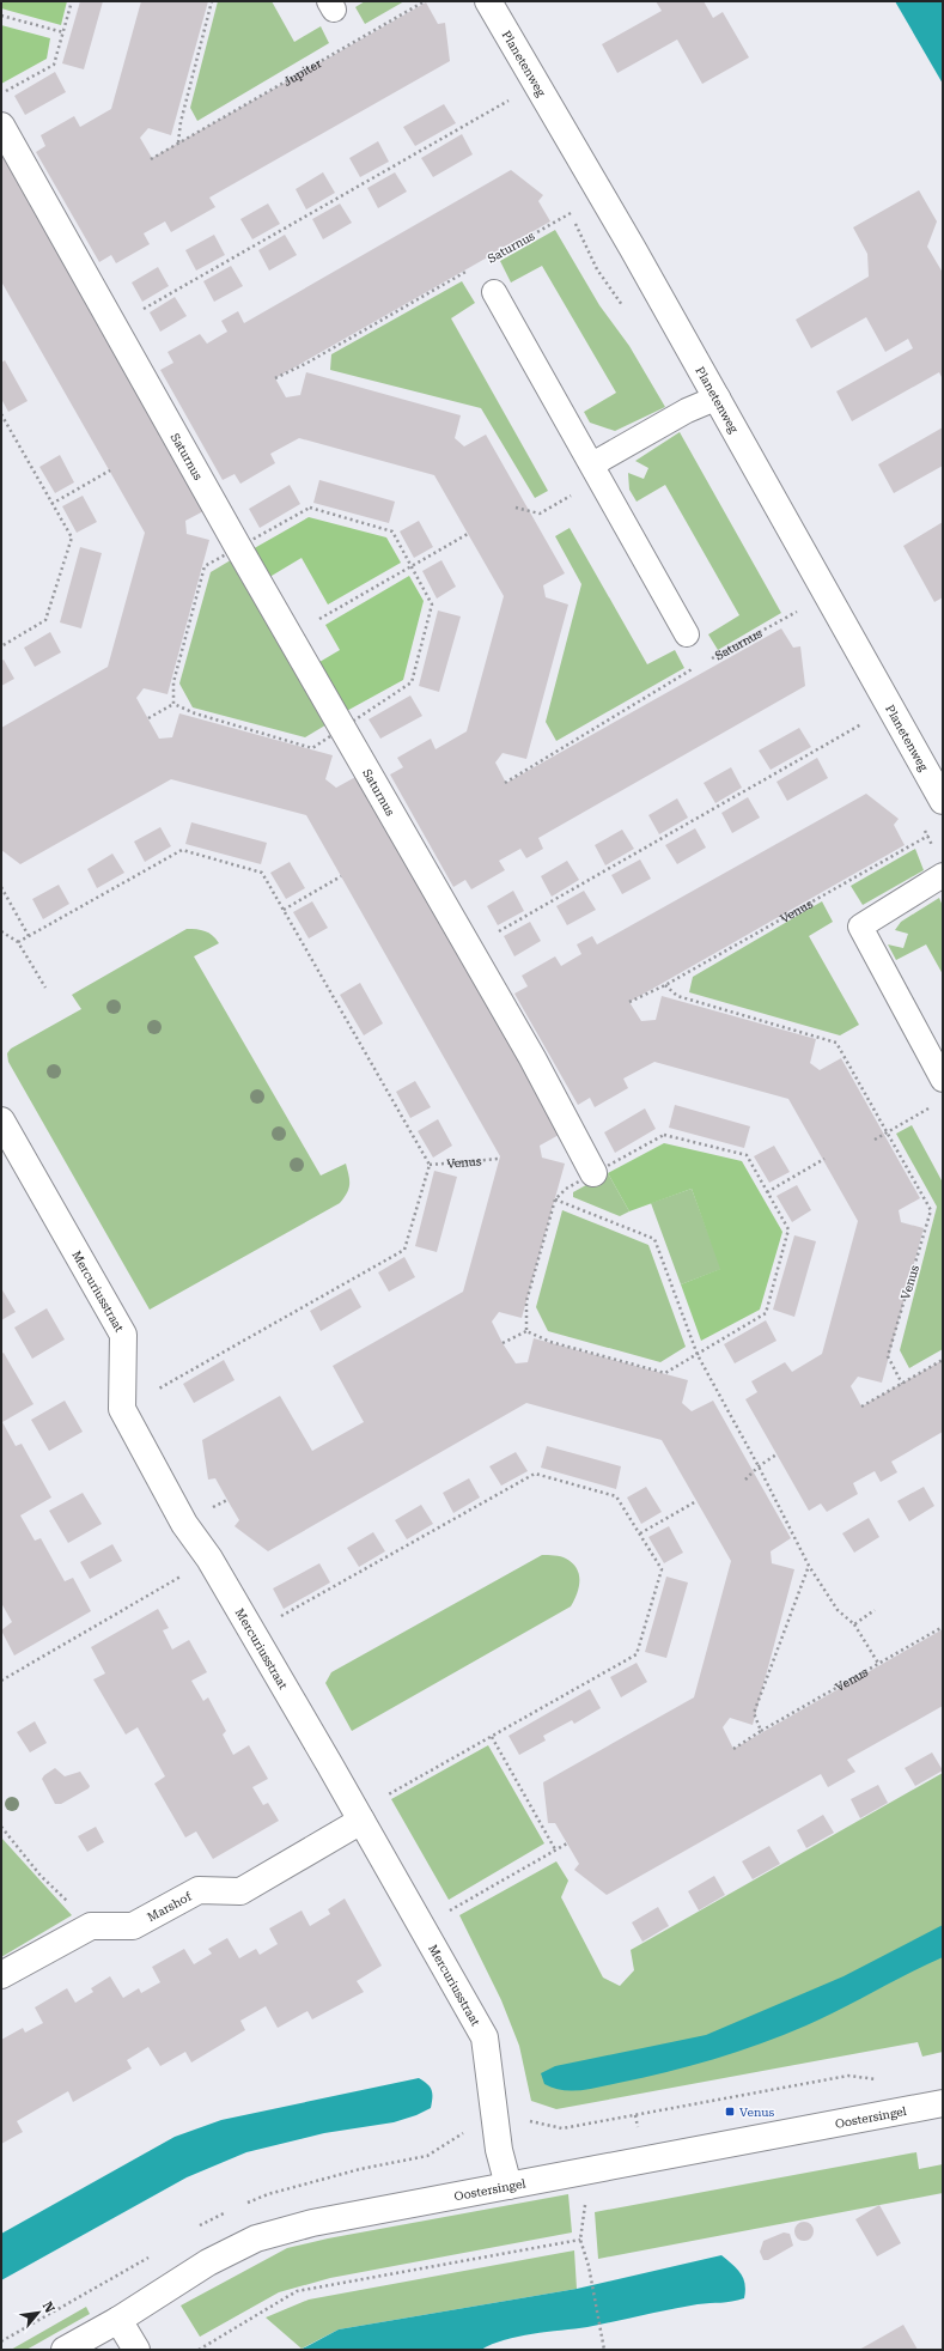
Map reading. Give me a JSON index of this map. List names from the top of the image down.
{
  "streets": {
    "street": [
      "Planetenweg",
      "Saturnus",
      "Mercuriusstraat",
      "Marshof",
      "Oostersingel"
    ],
    "path": ["Jupiter", "Venus"]
  },
  "crossings": [
    ["Mercuriusstraat", "Marshof"],
    ["Mercuriusstraat", "Oostersingel"]
  ],
  "places": {
    "transit": ["Venus"]
  },
  "north": "top right"
}
